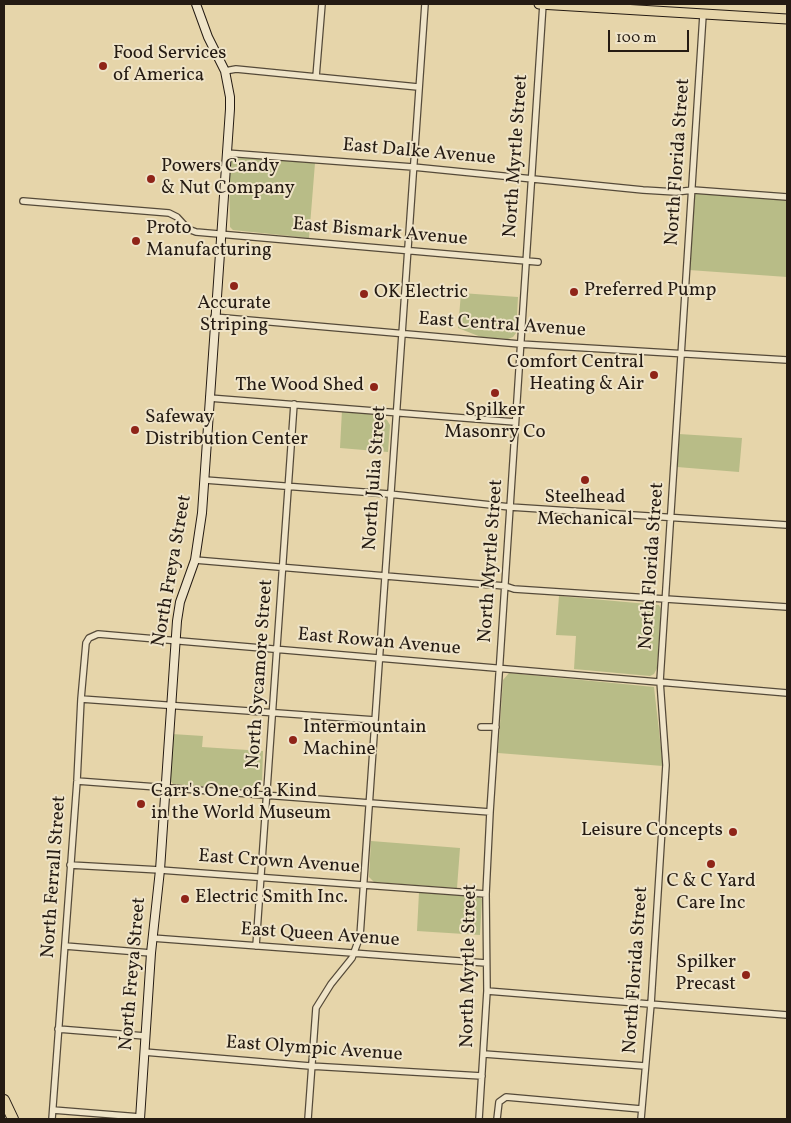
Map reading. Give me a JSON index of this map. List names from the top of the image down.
{
  "streets": {
    "street": [
      "East Dalke Avenue",
      "North Myrtle Street",
      "North Florida Street",
      "East Bismark Avenue",
      "East Central Avenue",
      "North Julia Street",
      "North Freya Street",
      "East Rowan Avenue",
      "North Sycamore Street",
      "East Crown Avenue",
      "North Ferrall Street",
      "East Queen Avenue",
      "East Olympic Avenue"
    ]
  },
  "crossings": [
    ["East Dalke Avenue", "North Myrtle Street"],
    ["East Dalke Avenue", "North Florida Street"],
    ["East Dalke Avenue", "North Julia Street"],
    ["East Dalke Avenue", "North Freya Street"],
    ["North Myrtle Street", "East Bismark Avenue"],
    ["North Myrtle Street", "East Central Avenue"],
    ["North Myrtle Street", "East Rowan Avenue"],
    ["North Myrtle Street", "East Crown Avenue"],
    ["North Myrtle Street", "East Queen Avenue"],
    ["North Myrtle Street", "East Olympic Avenue"],
    ["North Florida Street", "East Central Avenue"],
    ["North Florida Street", "East Rowan Avenue"],
    ["East Bismark Avenue", "North Julia Street"],
    ["East Bismark Avenue", "North Freya Street"],
    ["East Central Avenue", "North Julia Street"],
    ["East Central Avenue", "North Freya Street"],
    ["North Julia Street", "East Rowan Avenue"],
    ["North Julia Street", "East Crown Avenue"],
    ["North Julia Street", "East Queen Avenue"],
    ["North Freya Street", "East Rowan Avenue"],
    ["North Freya Street", "East Crown Avenue"],
    ["North Freya Street", "East Queen Avenue"],
    ["North Freya Street", "East Olympic Avenue"],
    ["East Rowan Avenue", "North Sycamore Street"],
    ["East Rowan Avenue", "North Ferrall Street"],
    ["North Sycamore Street", "East Crown Avenue"],
    ["North Sycamore Street", "East Queen Avenue"],
    ["East Crown Avenue", "North Ferrall Street"]
  ],
  "places": [
    "Food Services of America",
    "Powers Candy & Nut Company",
    "Proto Manufacturing",
    "Accurate Striping",
    "Preferred Pump",
    "OK Electric",
    "Comfort Central Heating & Air",
    "The Wood Shed",
    "Spilker Masonry Co",
    "Safeway Distribution Center",
    "Steelhead Mechanical",
    "Intermountain Machine",
    "Carr's One of a Kind in the World Museum",
    "Leisure Concepts",
    "C & C Yard Care Inc",
    "Electric Smith Inc.",
    "Spilker Precast"
  ],
  "scale_bar": "100 m"
}
